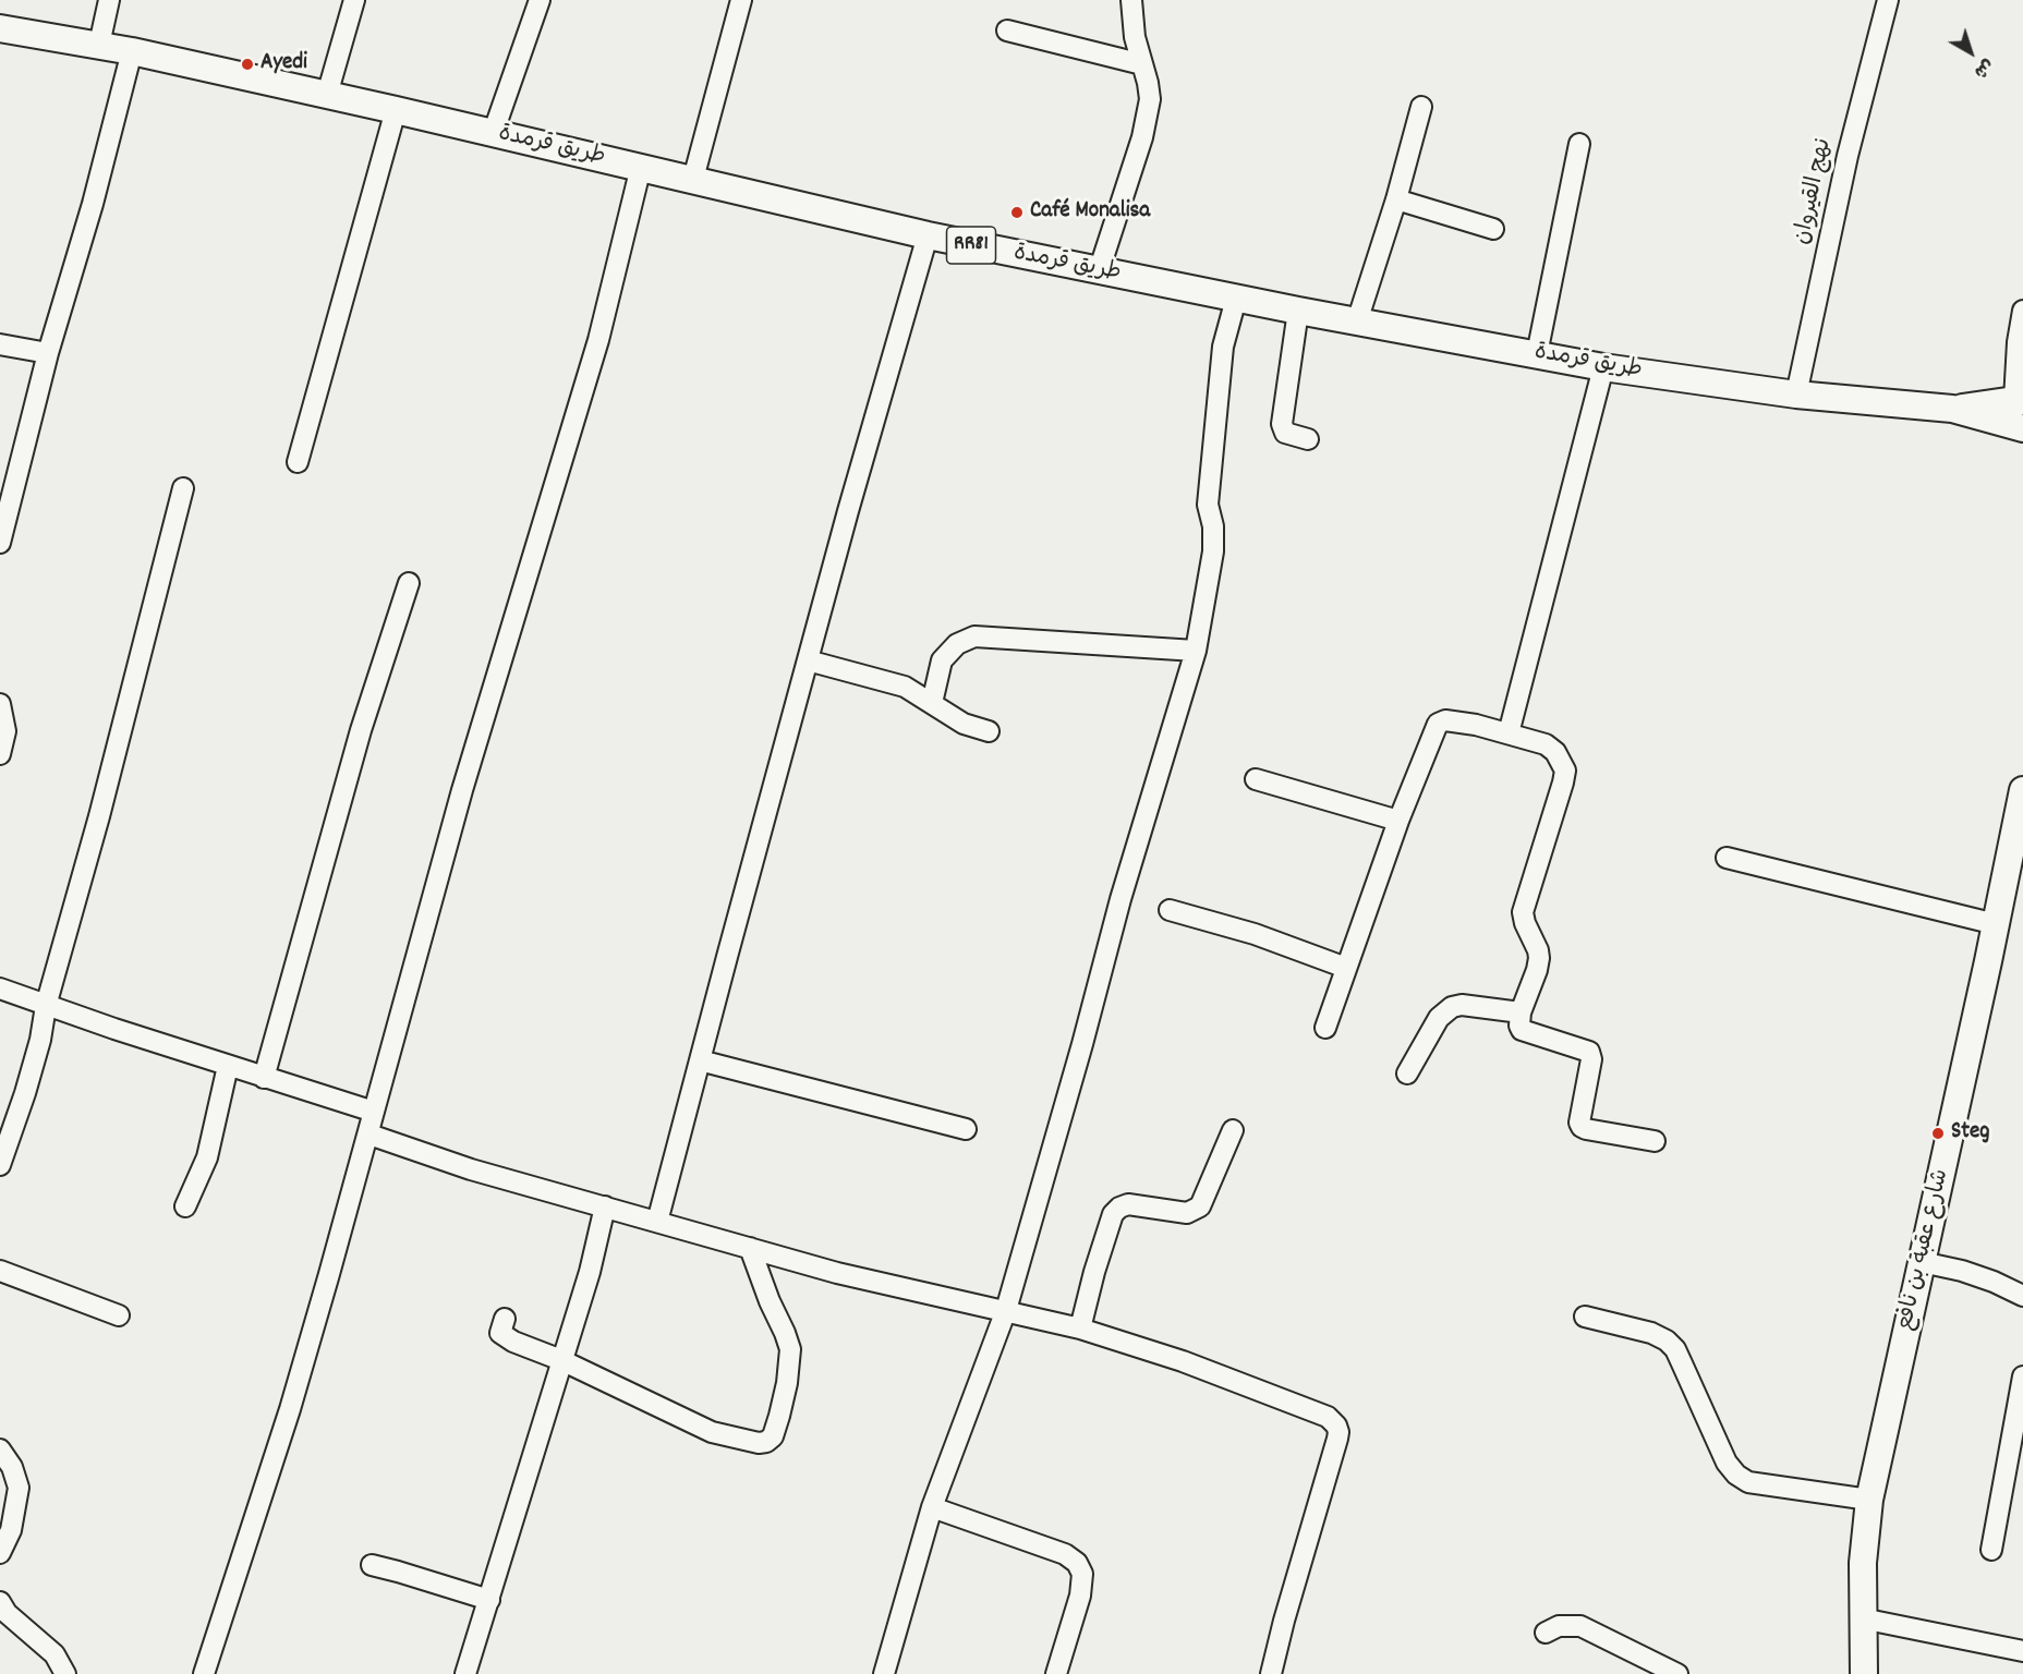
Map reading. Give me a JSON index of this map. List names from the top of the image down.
{
  "streets": {
    "main road": ["طريق قرمدة", "RR81", "شارع عقبة بن نافع"],
    "street": ["نهج القيروان"]
  },
  "crossings": [
    ["طريق قرمدة", "نهج القيروان"]
  ],
  "places": ["Ayedi", "Café Monalisa", "Steg"],
  "north": "bottom right"
}
